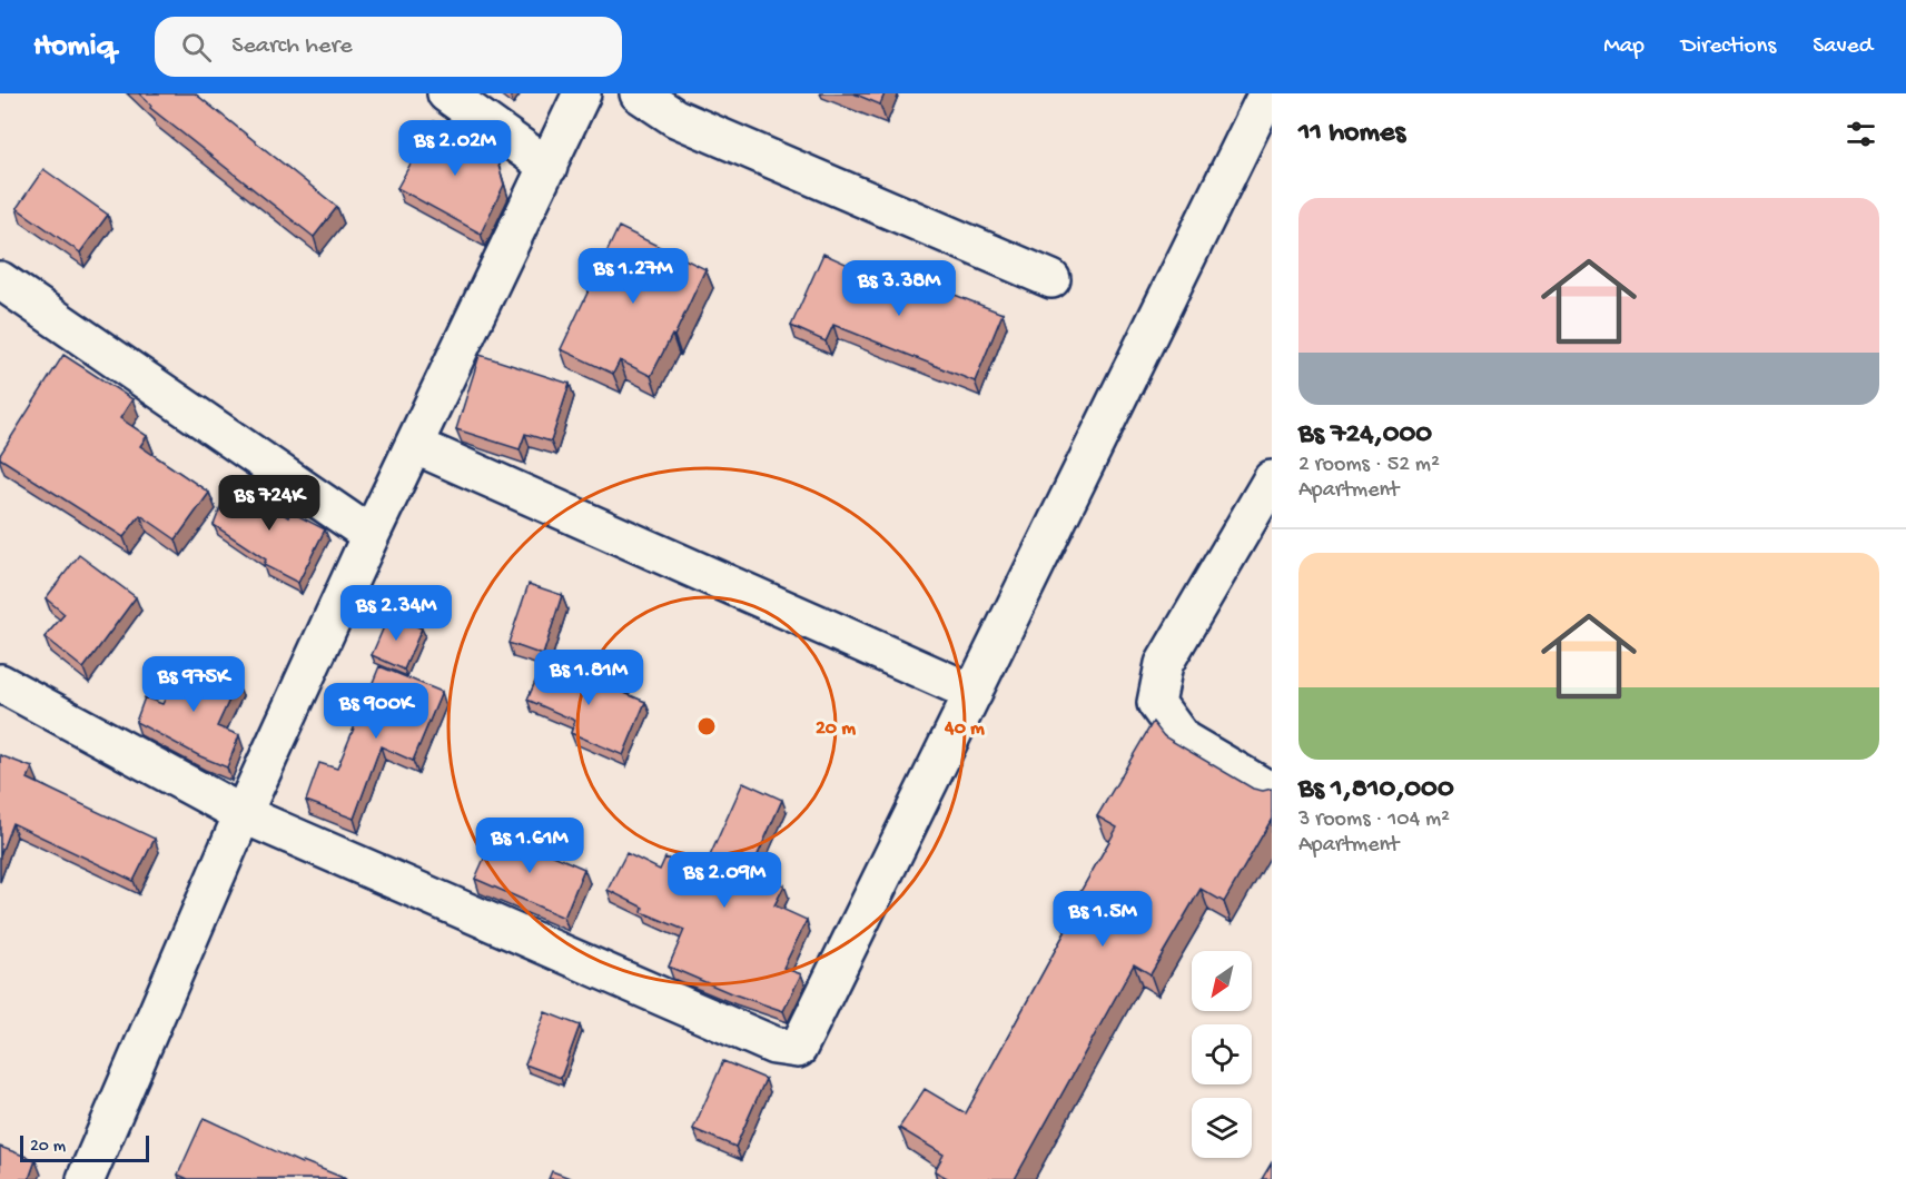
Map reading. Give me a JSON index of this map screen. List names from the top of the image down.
{
  "scale_bar": "20 m",
  "north": "bottom left",
  "page": {
    "header": "Homiq",
    "search": "Search here",
    "nav": ["Map", "Directions", "Saved"],
    "heading": "11 homes",
    "price": [
      "Bs 2.02M",
      "Bs 1.27M",
      "Bs 3.38M",
      "Bs 724K",
      "Bs 2.34M",
      "Bs 1.81M",
      "Bs 975K",
      "Bs 900K",
      "Bs 1.61M",
      "Bs 2.09M",
      "Bs 1.5M"
    ],
    "list": [
      {
        "name": "Bs 724,000",
        "note": "2 rooms · 52 m² · Apartment"
      },
      {
        "name": "Bs 1,810,000",
        "note": "3 rooms · 104 m² · Apartment"
      }
    ],
    "scale": "20 m"
  },
  "rings": ["20 m", "40 m"]
}
